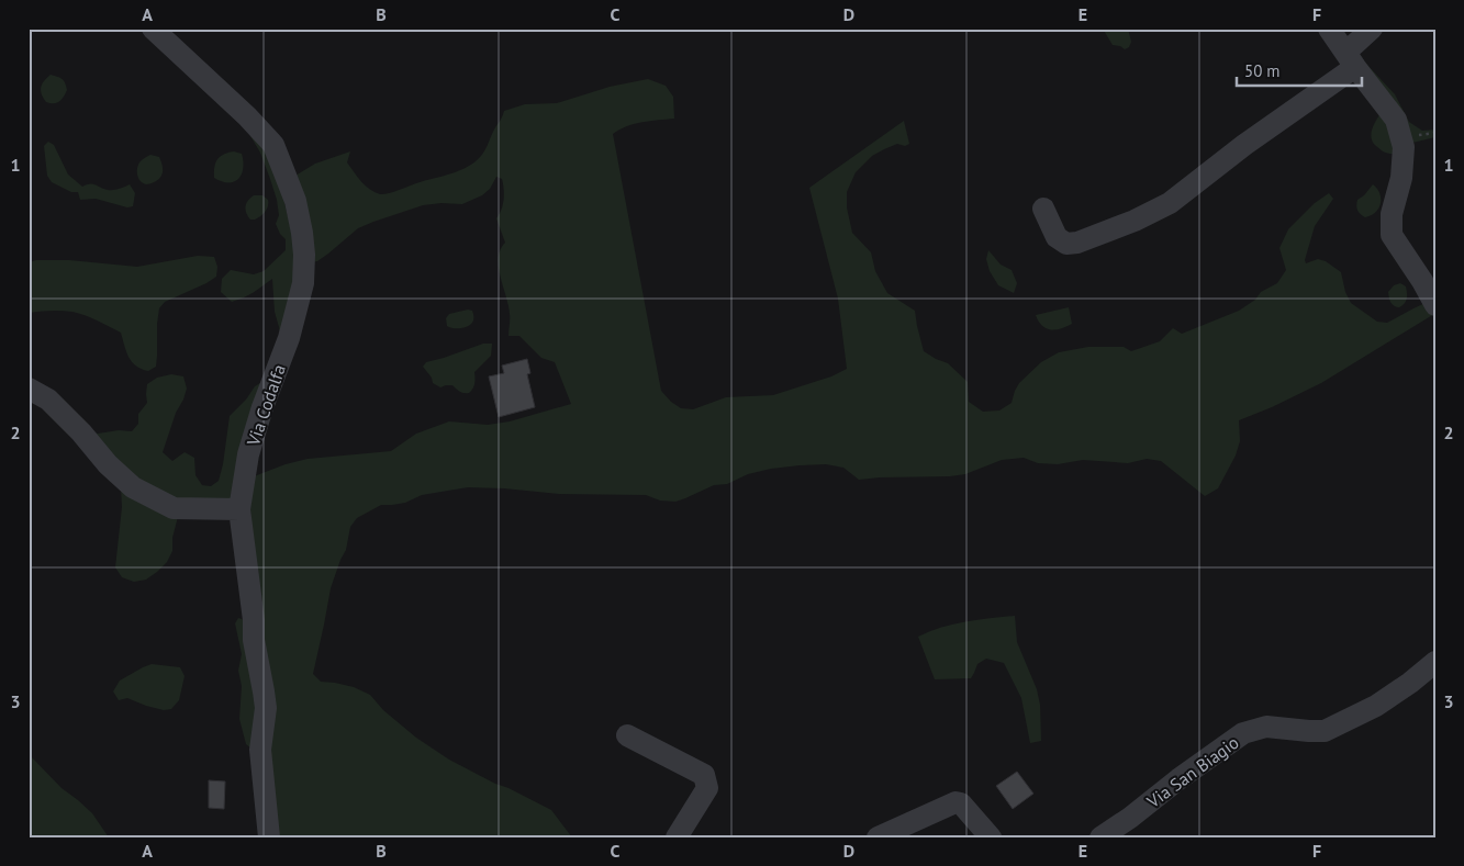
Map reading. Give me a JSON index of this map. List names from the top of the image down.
{
  "streets": {
    "street": ["Via Codalfa", "Via San Biagio"]
  },
  "scale_bar": "50 m",
  "grid": {
    "columns": [
      "A",
      "B",
      "C",
      "D",
      "E",
      "F"
    ],
    "rows": ["1", "2", "3"]
  }
}
